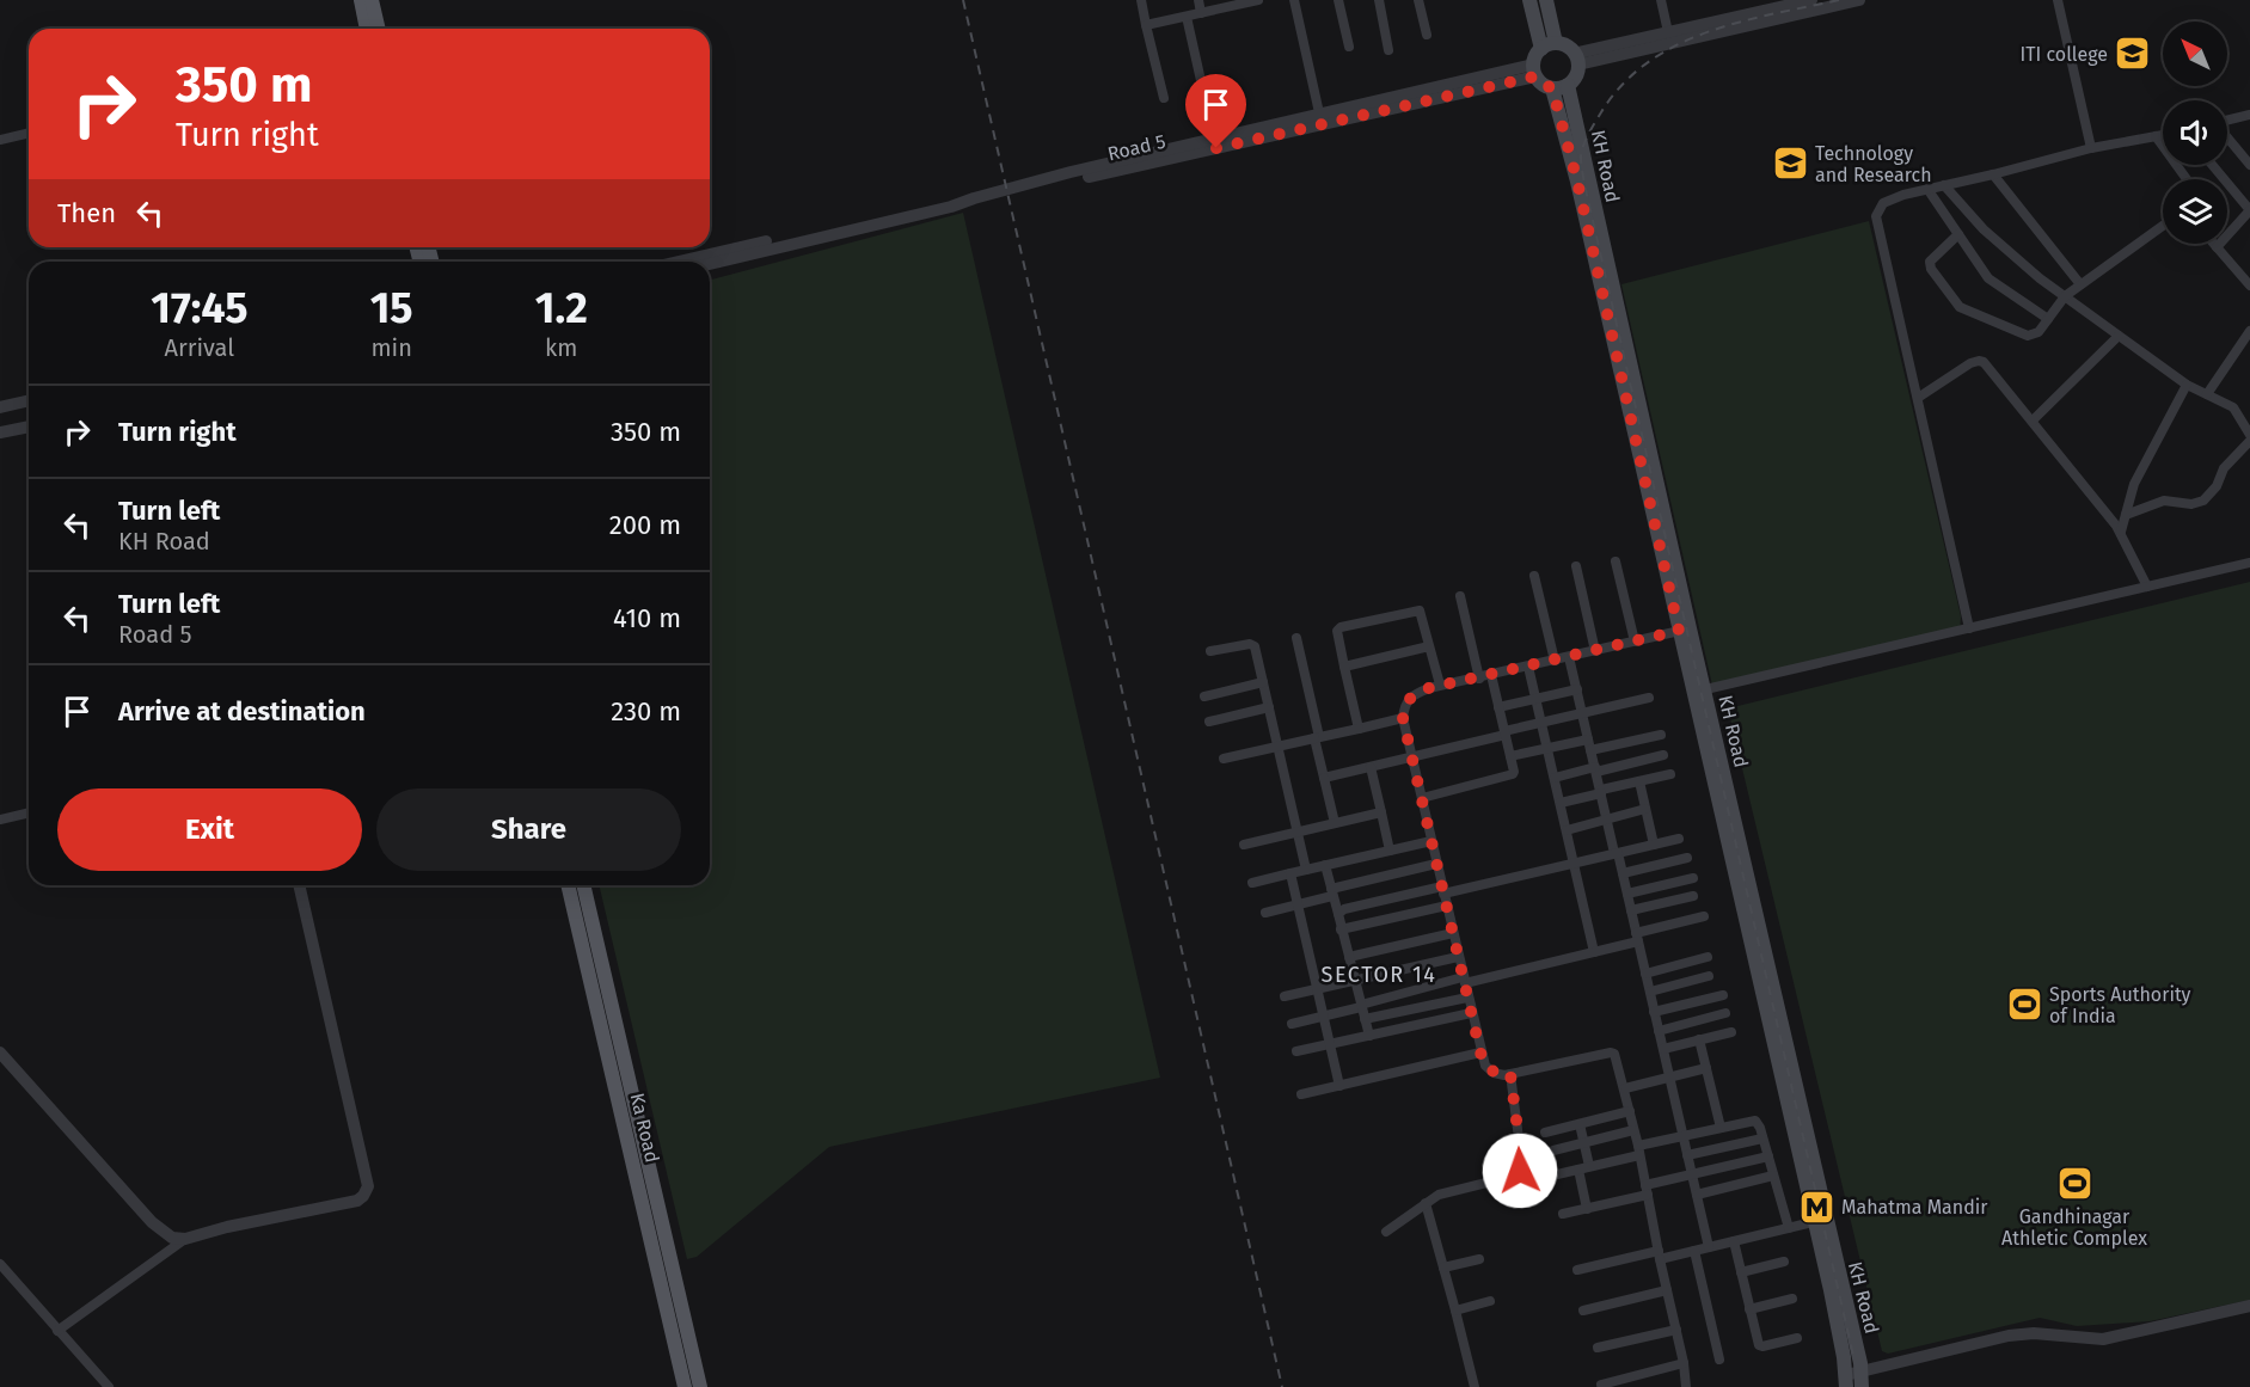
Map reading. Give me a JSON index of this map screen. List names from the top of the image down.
{
  "streets": {
    "main road": ["KH Road", "Ka Road"],
    "street": ["Road 5"]
  },
  "crossings": [
    ["Road 5", "KH Road"]
  ],
  "districts": ["SECTOR 14"],
  "places": {
    "school or university": ["ITI college", "Technology and Research"],
    "sports": ["Sports Authority of India", "Gandhinagar Athletic Complex"],
    "metro station": ["Mahatma Mandir"]
  },
  "north": "top left",
  "page": {
    "turn": ["350 m", "Turn right"],
    "then": "Then",
    "eta": [
      "17:45",
      "Arrival",
      "15",
      "min",
      "1.2",
      "km"
    ],
    "list": [
      {
        "name": "Turn right",
        "value": "350 m"
      },
      {
        "name": "Turn left",
        "note": "KH Road",
        "value": "200 m"
      },
      {
        "name": "Turn left",
        "note": "Road 5",
        "value": "410 m"
      },
      {
        "name": "Arrive at destination",
        "value": "230 m"
      }
    ],
    "buttons": ["Exit", "Share"]
  }
}
